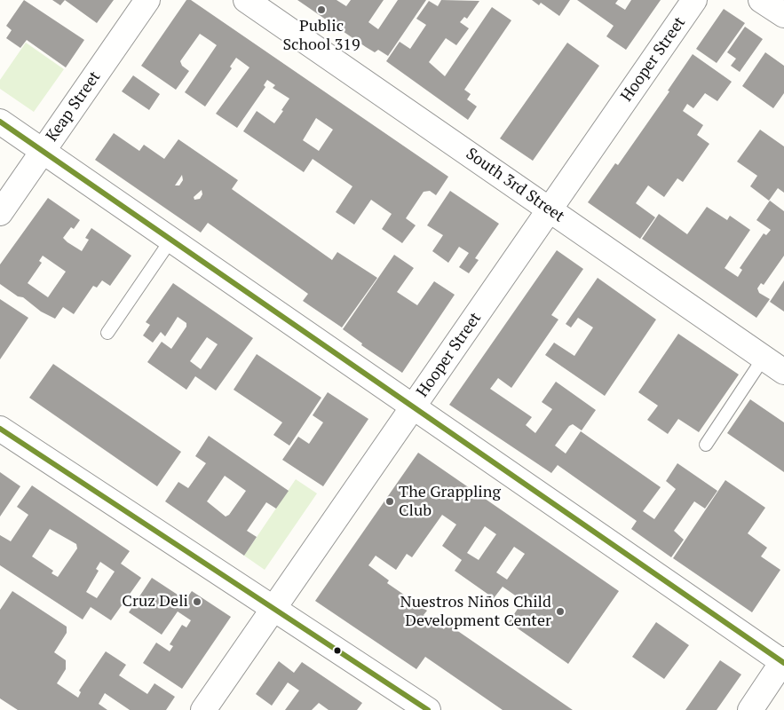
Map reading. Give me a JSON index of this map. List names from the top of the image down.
{
  "streets": {
    "street": ["Hooper Street", "Keap Street", "South 3rd Street"]
  },
  "crossings": [
    ["Hooper Street", "South 3rd Street"]
  ],
  "places": [
    "Public School 319",
    "The Grappling Club",
    "Cruz Deli",
    "Nuestros Niños Child Development Center"
  ]
}
